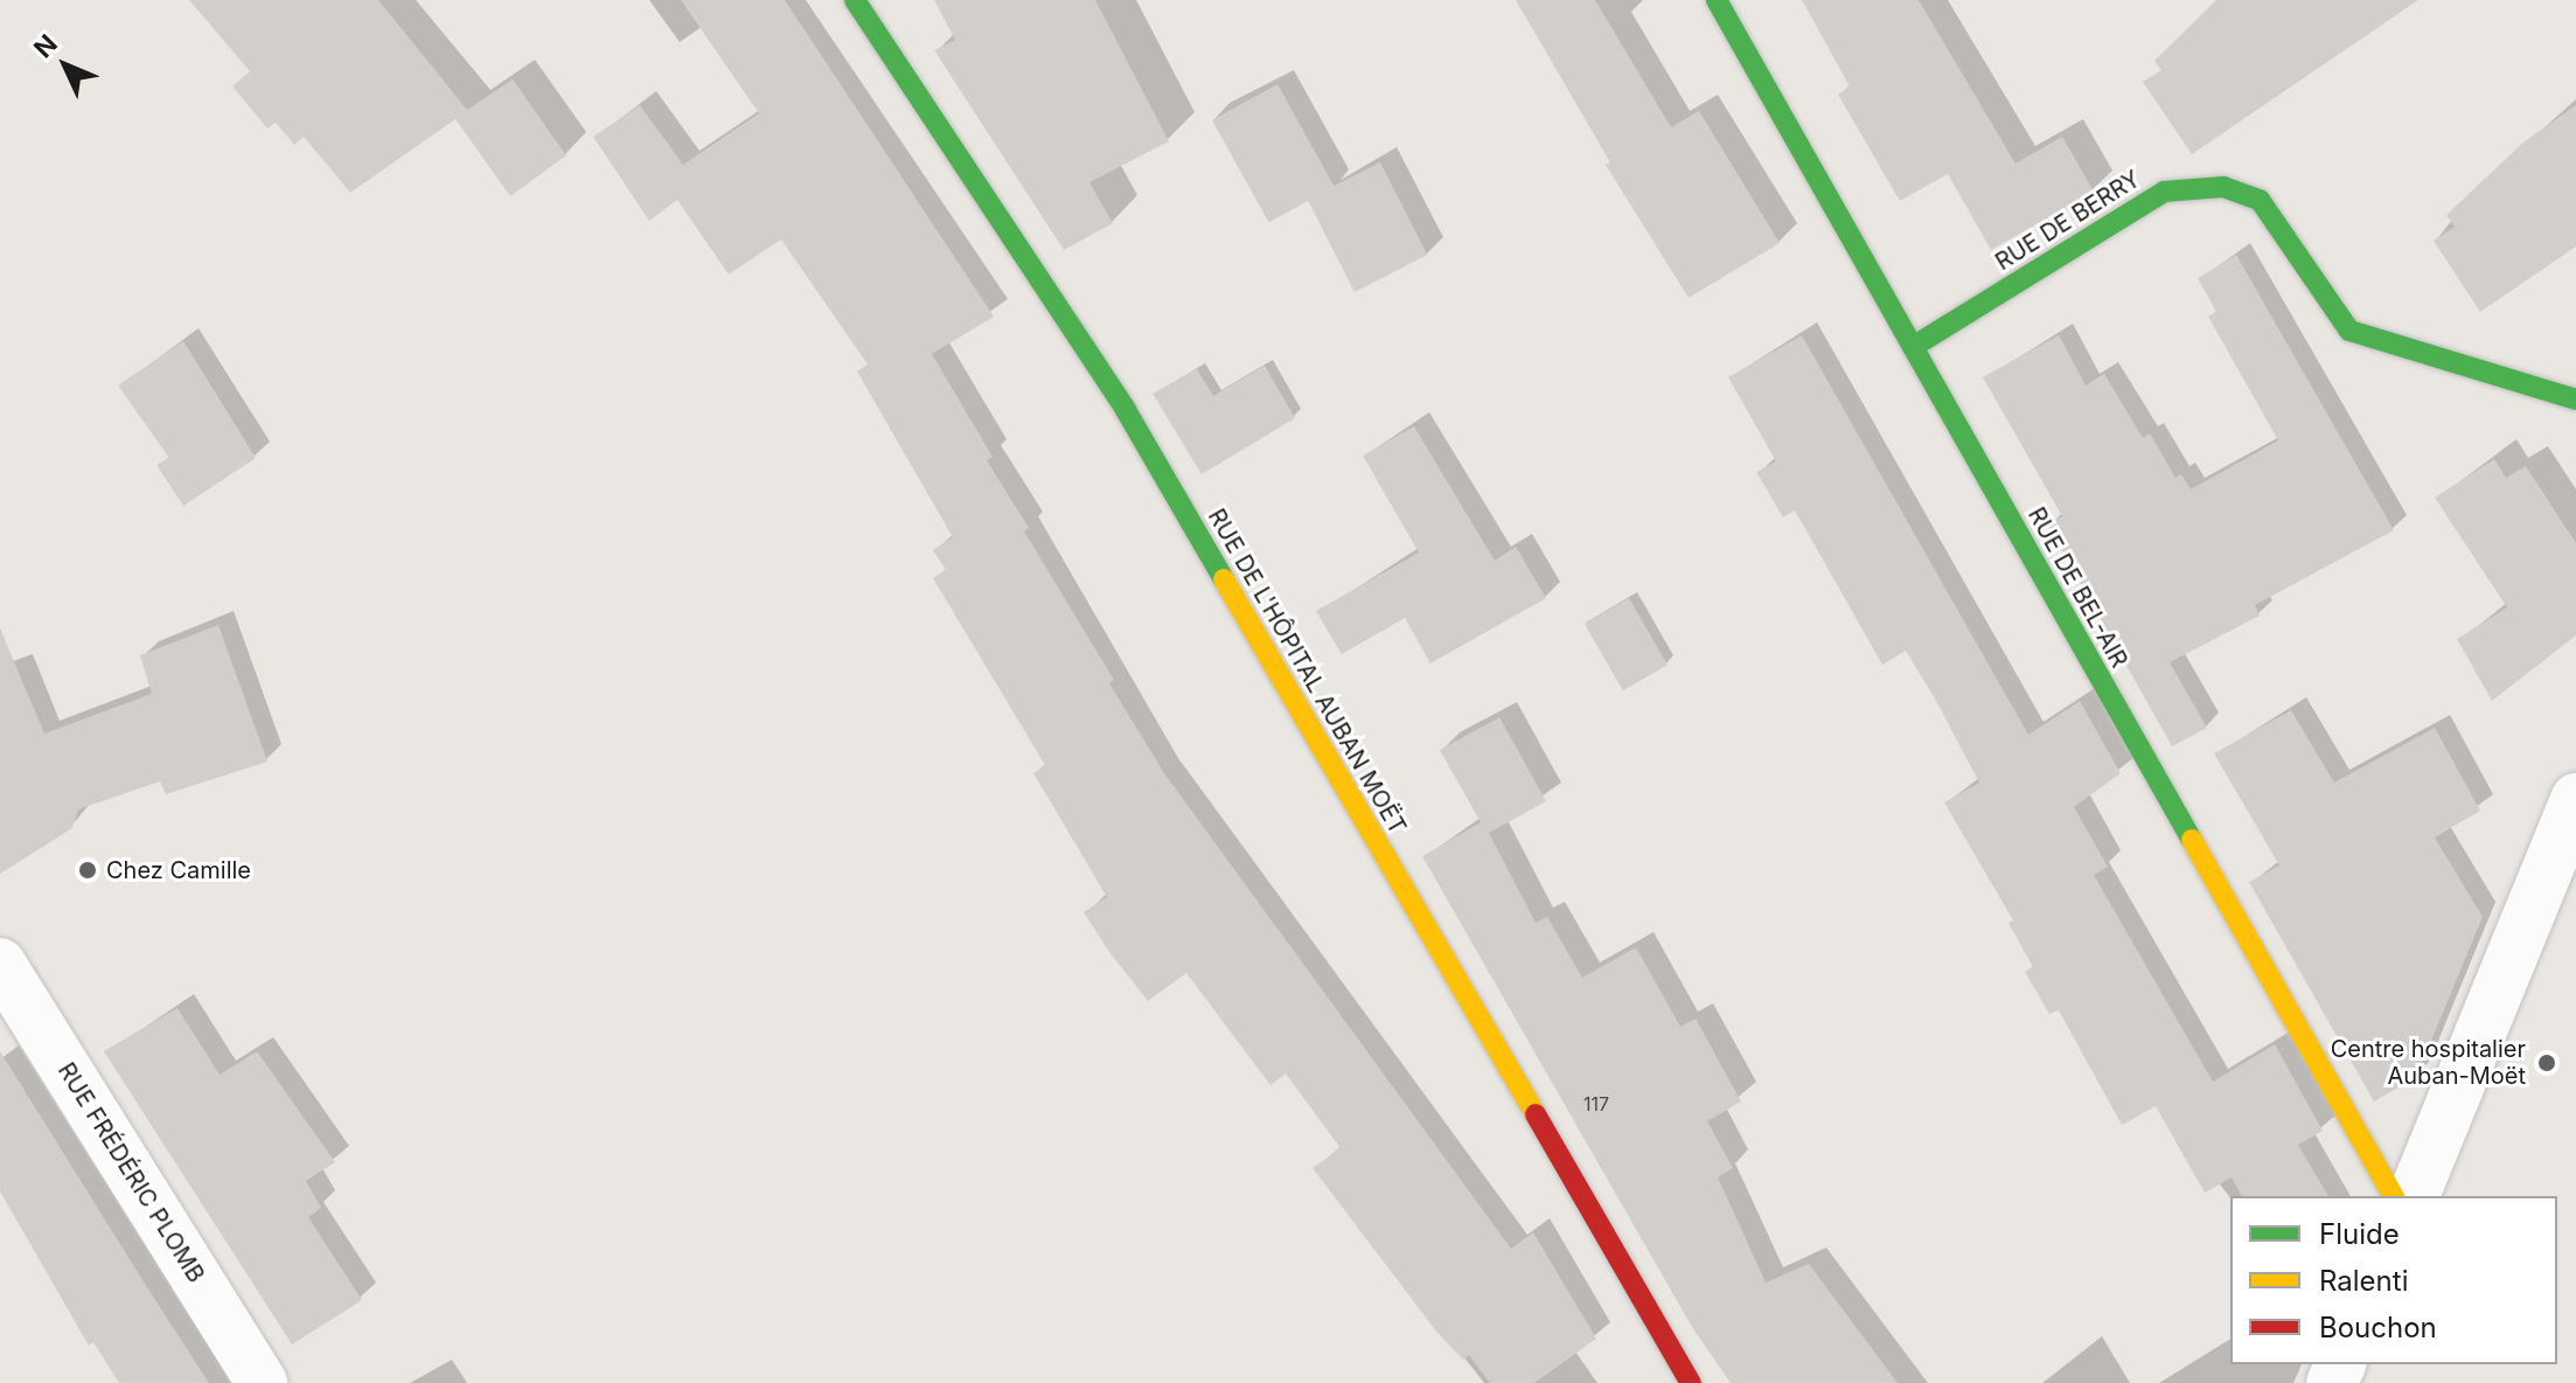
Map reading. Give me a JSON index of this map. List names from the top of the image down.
{
  "streets": {
    "street": [
      "RUE DE BERRY",
      "RUE DE BEL-AIR",
      "RUE DE L'HÔPITAL AUBAN MOËT",
      "RUE FRÉDÉRIC PLOMB"
    ]
  },
  "crossings": [
    ["RUE DE BERRY", "RUE DE BEL-AIR"]
  ],
  "places": ["Chez Camille", "Centre hospitalier Auban-Moët"],
  "house_numbers": ["117"],
  "legend": ["Fluide", "Ralenti", "Bouchon"],
  "north": "top left"
}
